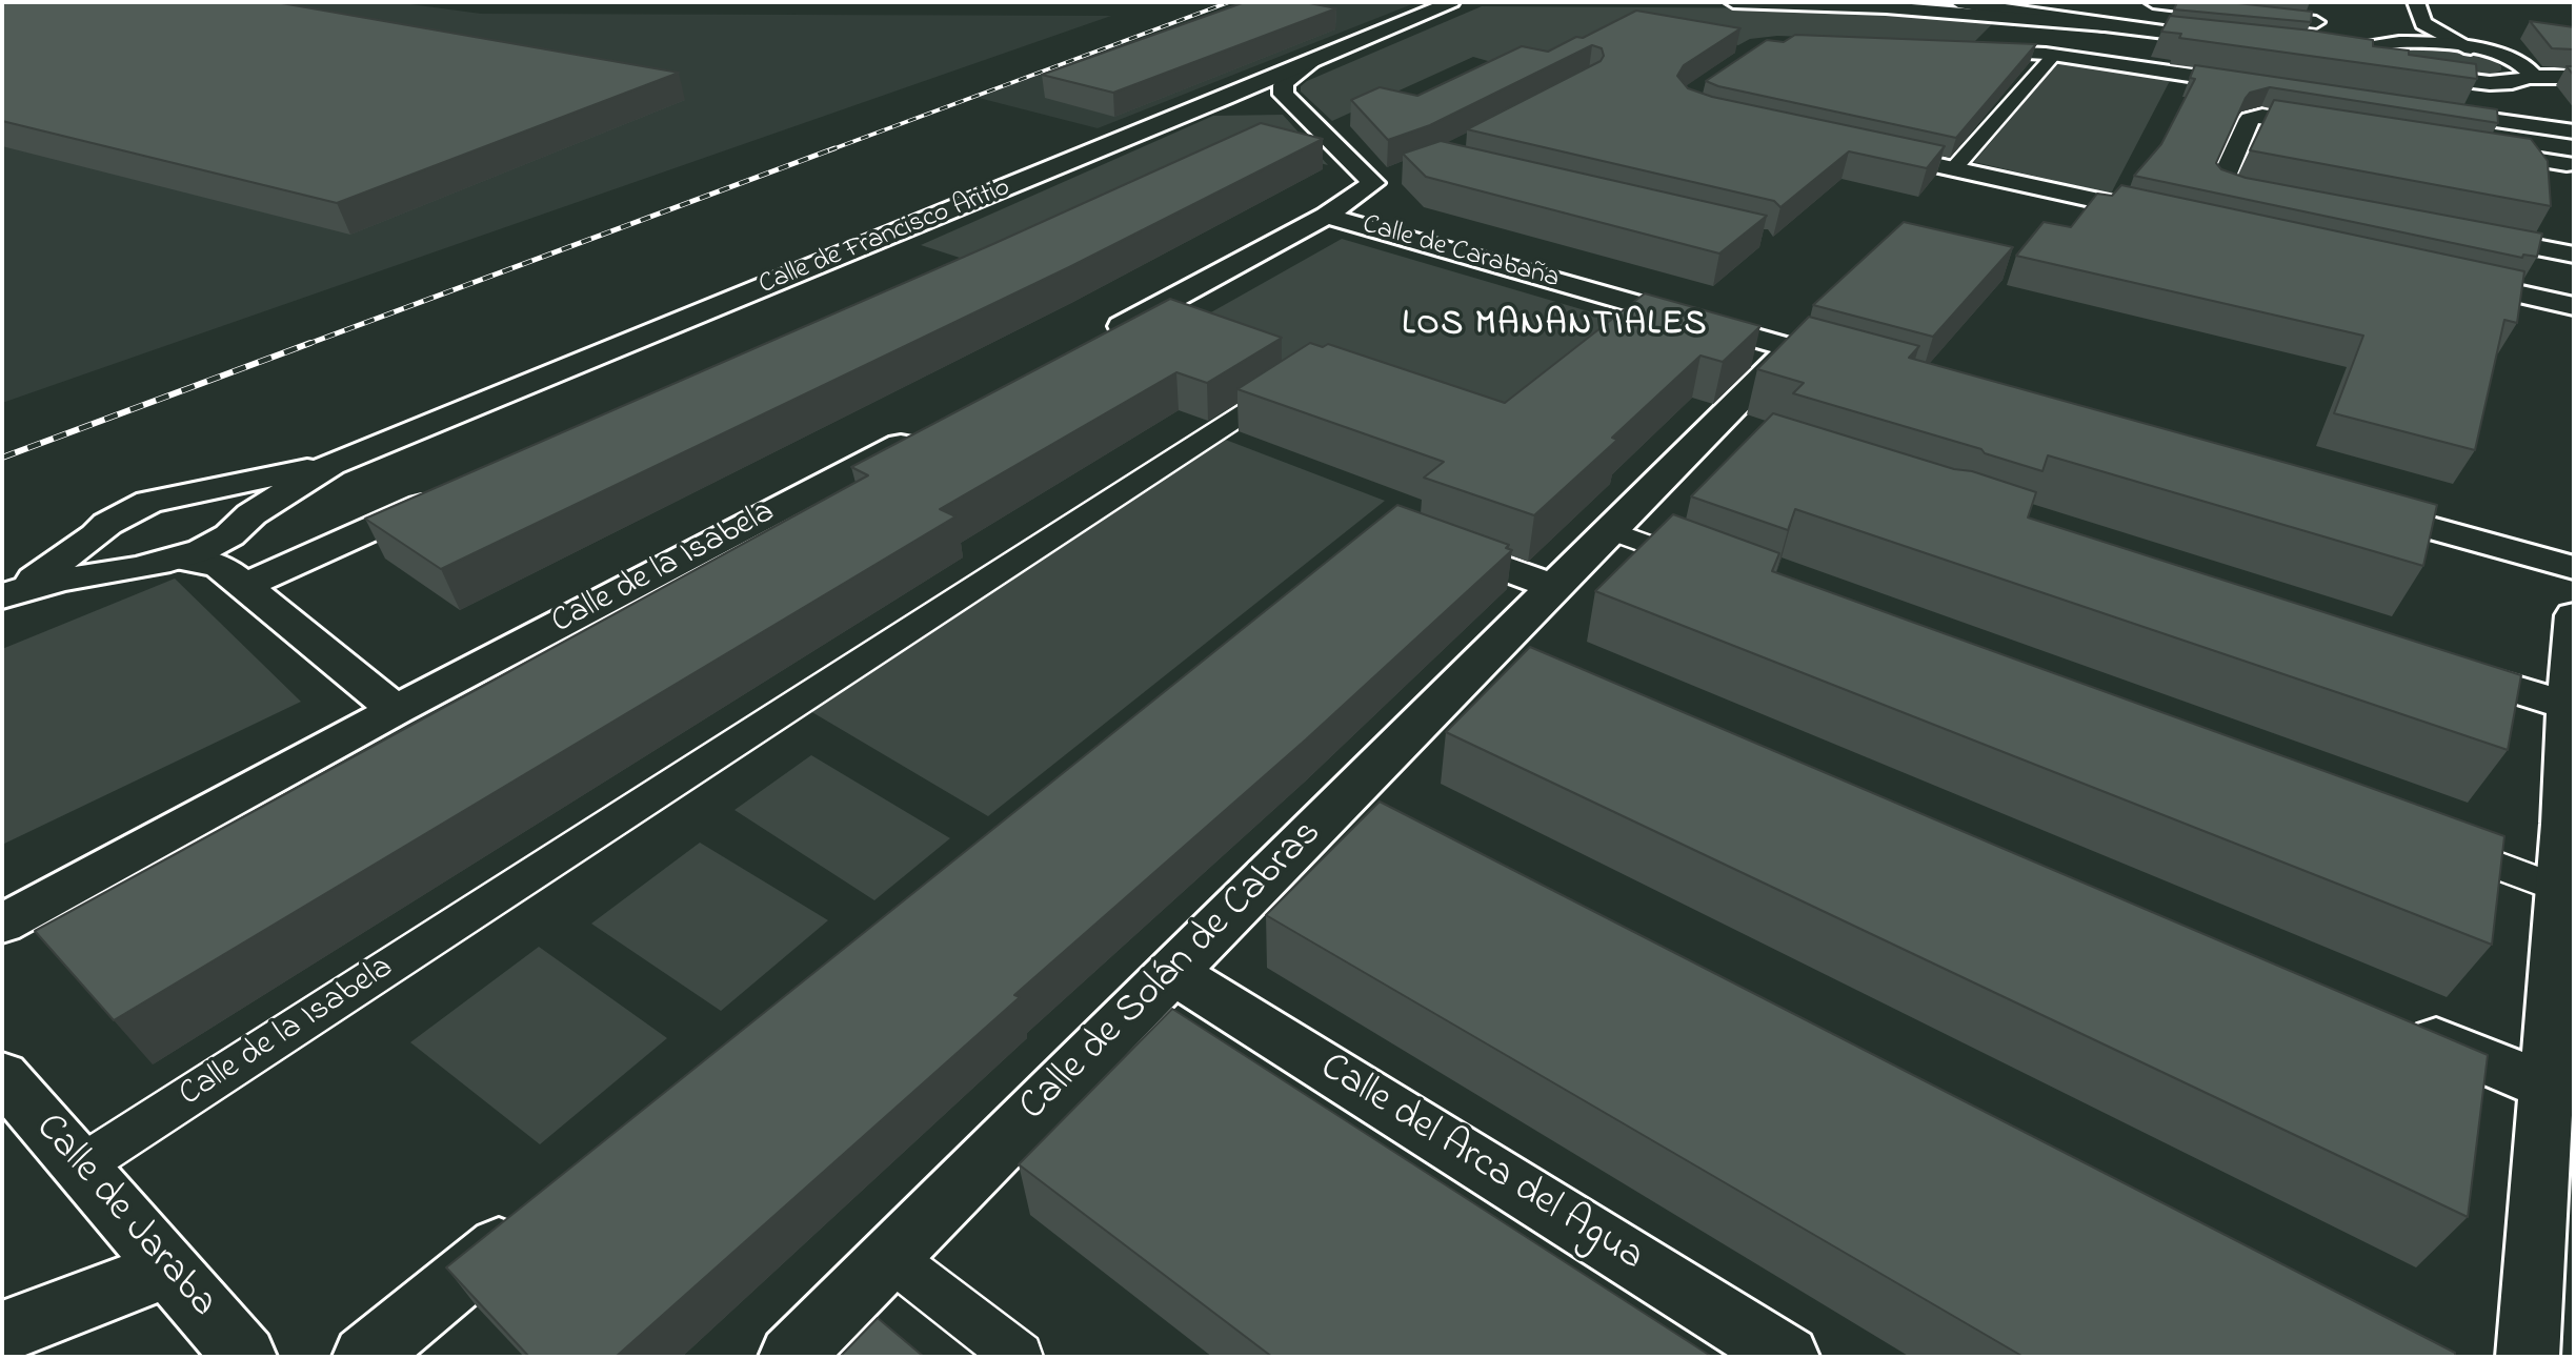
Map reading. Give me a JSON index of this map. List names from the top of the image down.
{
  "streets": {
    "street": [
      "Calle de Francisco Aritio",
      "Calle de Carabaña",
      "Calle de la Isabela",
      "Calle de Solán de Cabras",
      "Calle del Arca del Agua",
      "Calle de Jaraba"
    ]
  },
  "crossings": [
    ["Calle de Carabaña", "Calle de Solán de Cabras"],
    ["Calle de la Isabela", "Calle de Jaraba"],
    ["Calle de Solán de Cabras", "Calle del Arca del Agua"]
  ],
  "districts": ["LOS MANANTIALES"]
}
